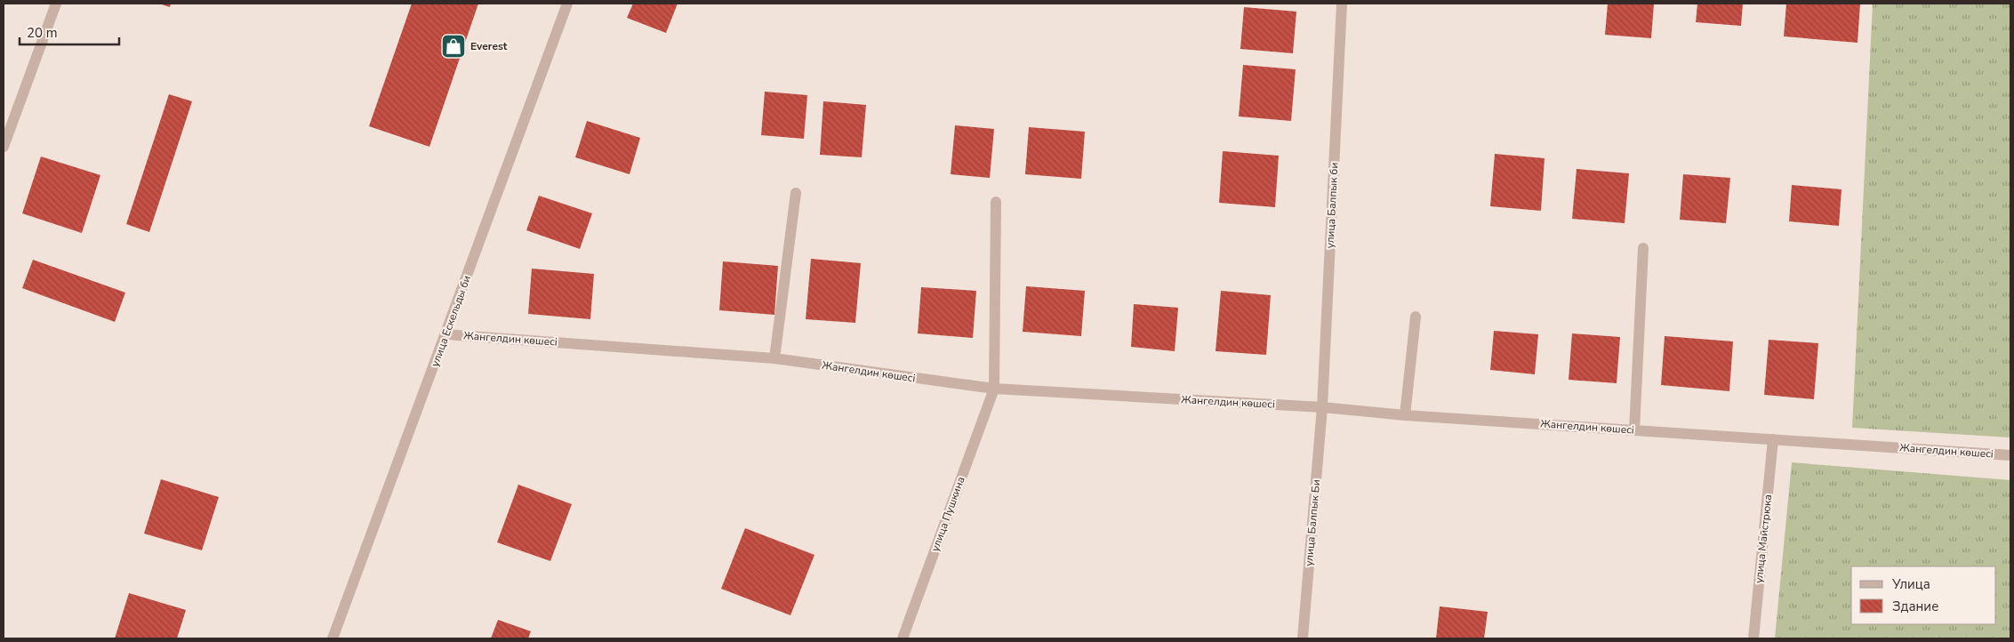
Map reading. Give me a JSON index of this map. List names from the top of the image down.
{
  "streets": {
    "street": [
      "улица Балпык би",
      "улица Ескельды би",
      "Жангелдин көшесі",
      "улица Пушкина",
      "улица Балпык Би",
      "улица Майстрюка"
    ]
  },
  "crossings": [
    ["улица Балпык би", "Жангелдин көшесі"],
    ["улица Балпык би", "улица Балпык Би"],
    ["улица Ескельды би", "Жангелдин көшесі"],
    ["Жангелдин көшесі", "улица Пушкина"],
    ["Жангелдин көшесі", "улица Балпык Би"],
    ["Жангелдин көшесі", "улица Майстрюка"]
  ],
  "places": {
    "shop": ["Everest"]
  },
  "legend": ["Улица", "Здание"],
  "scale_bar": "20 m"
}
